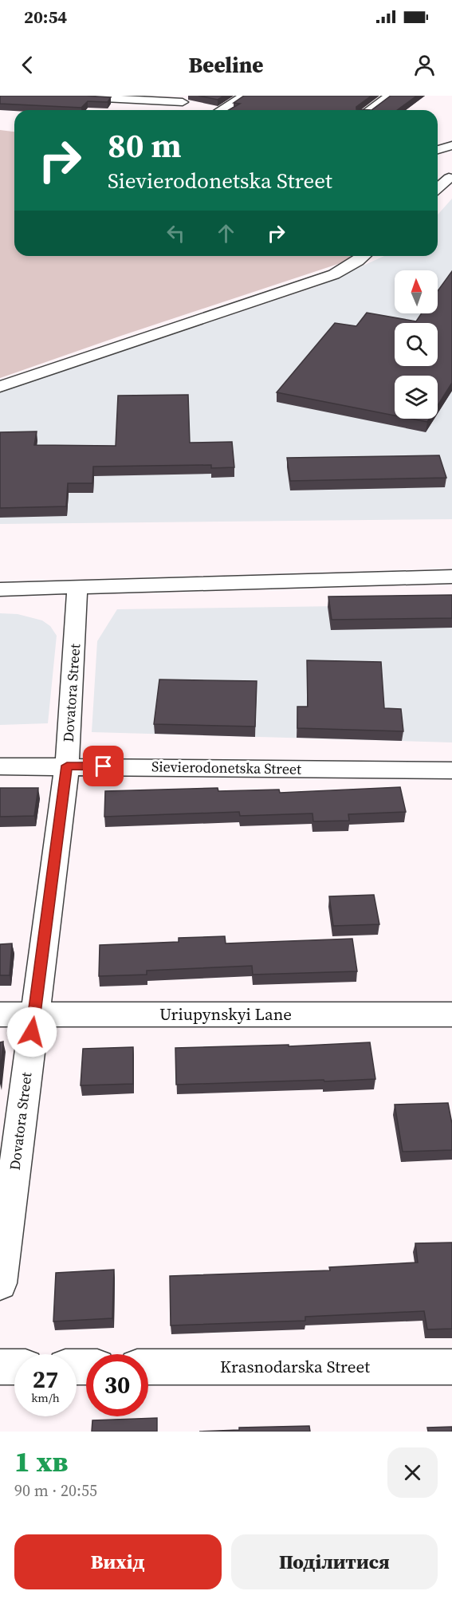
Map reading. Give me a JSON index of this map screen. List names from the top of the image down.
{
  "streets": {
    "street": [
      "Dovatora Street",
      "Sievierodonetska Street",
      "Uriupynskyi Lane",
      "Krasnodarska Street"
    ]
  },
  "crossings": [
    ["Dovatora Street", "Sievierodonetska Street"],
    ["Dovatora Street", "Uriupynskyi Lane"]
  ],
  "north": "top",
  "page": {
    "status": "20:54",
    "header": "Beeline",
    "turn": ["80 m", "Sievierodonetska Street"],
    "speed": "27 km/h",
    "limit": "30",
    "heading": ["1 хв", "90 m · 20:55"],
    "buttons": ["Вихід", "Поділитися"]
  }
}
